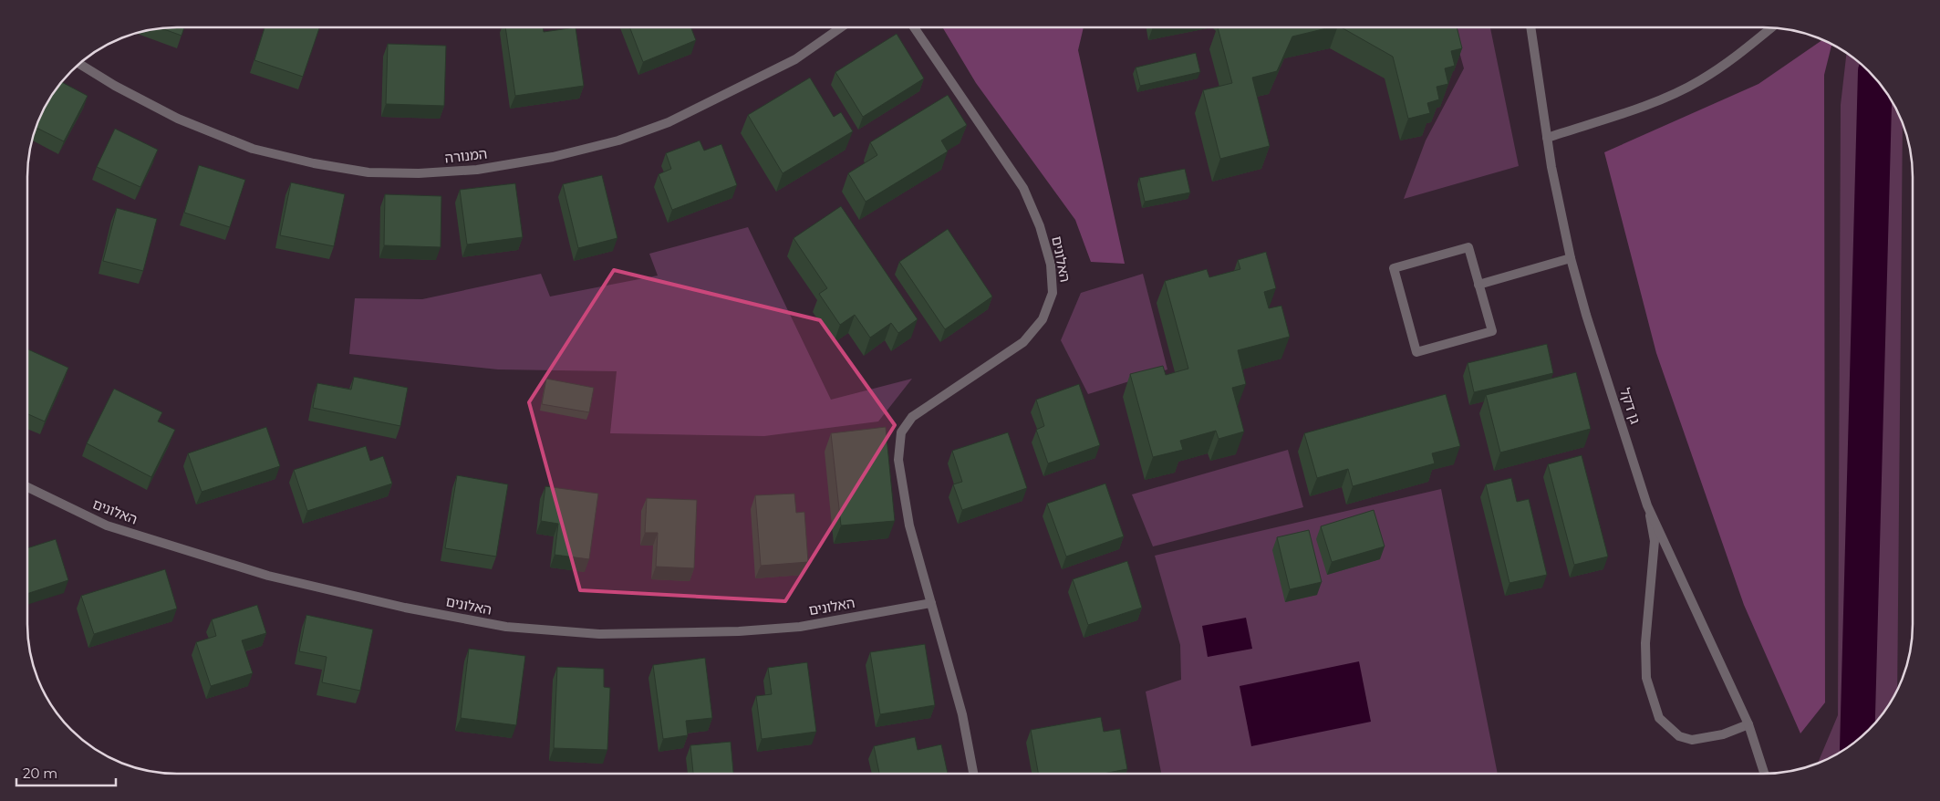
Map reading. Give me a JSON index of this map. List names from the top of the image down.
{
  "streets": {
    "street": ["המנורה", "האלונים", "גן דקל"]
  },
  "scale_bar": "20 m"
}
